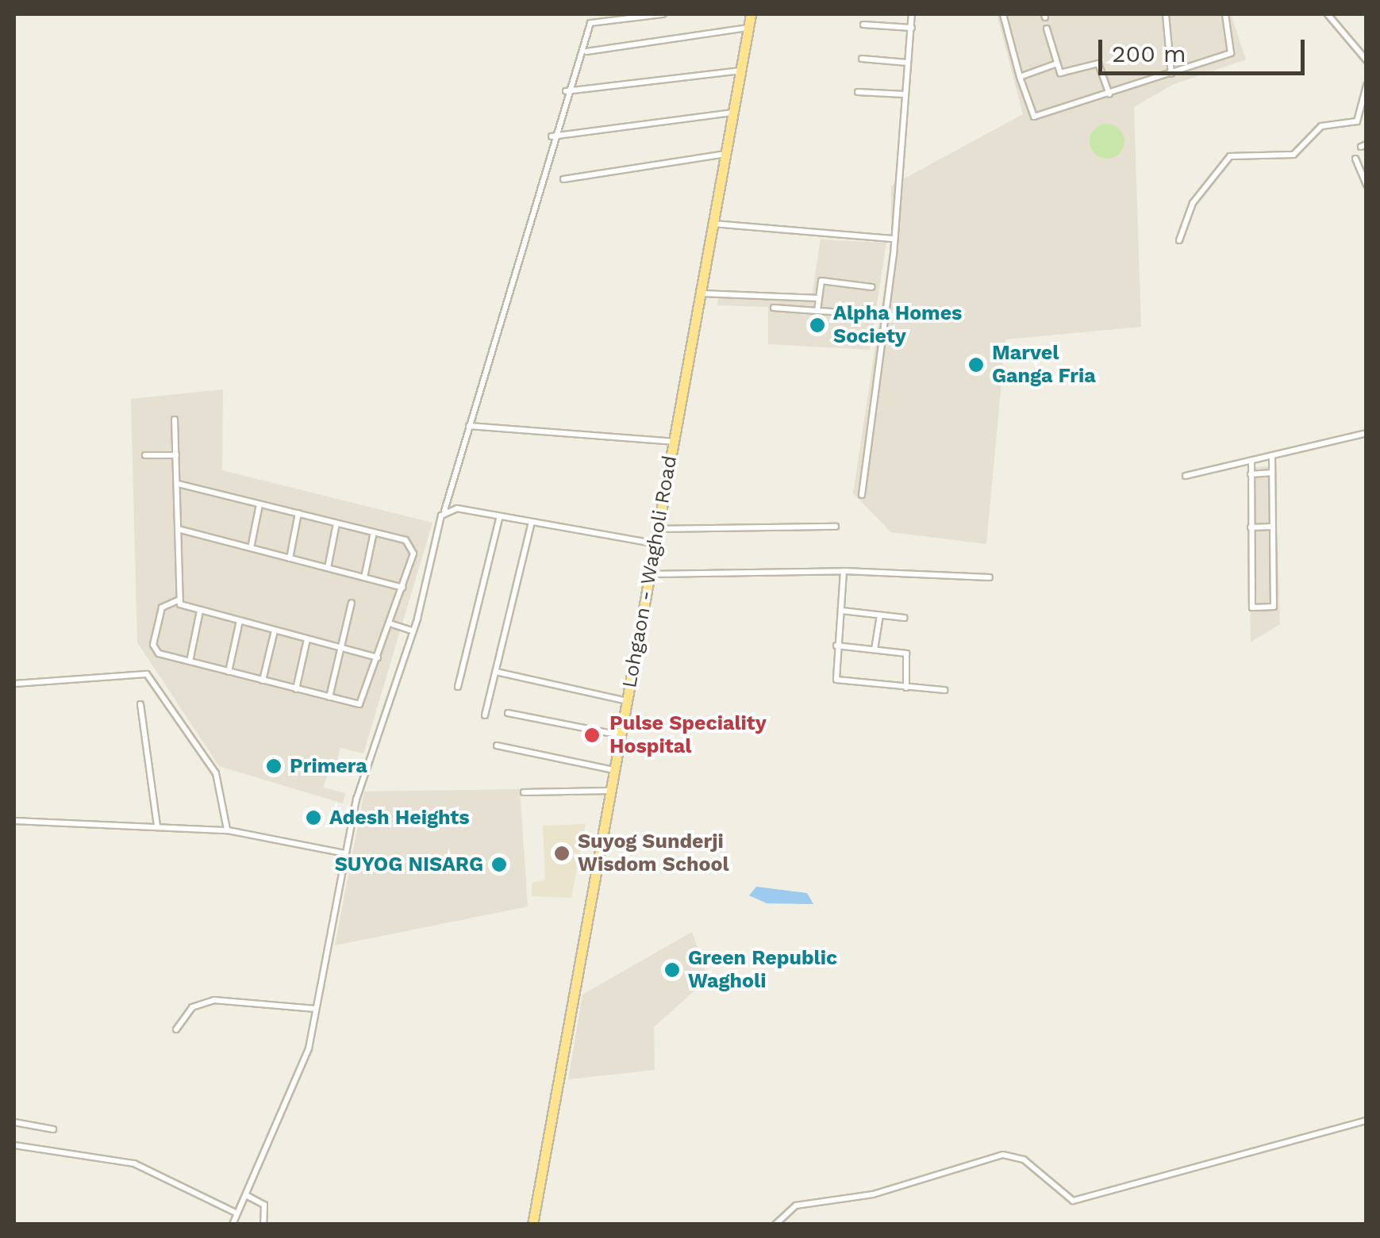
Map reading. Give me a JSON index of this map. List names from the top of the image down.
{
  "streets": {
    "main road": ["Lohgaon - Wagholi Road"]
  },
  "places": [
    "Alpha Homes Society",
    "Marvel Ganga Fria",
    "Pulse Speciality Hospital",
    "Primera",
    "Adesh Heights",
    "Suyog Sunderji Wisdom School",
    "SUYOG NISARG",
    "Green Republic Wagholi"
  ],
  "scale_bar": "200 m"
}
